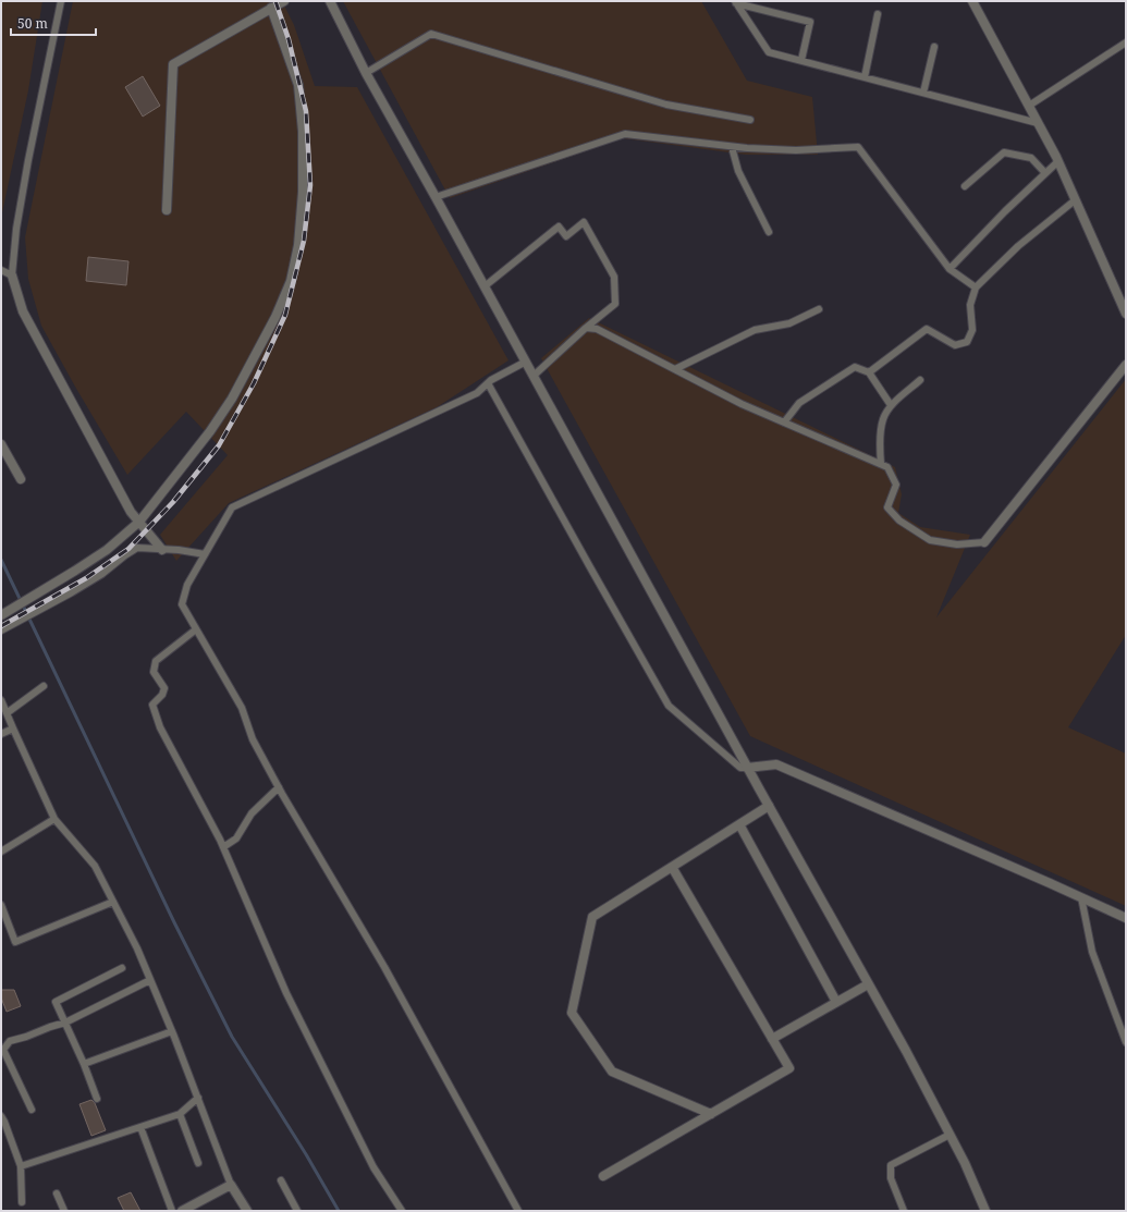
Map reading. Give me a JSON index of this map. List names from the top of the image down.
{
  "scale_bar": "50 m"
}
